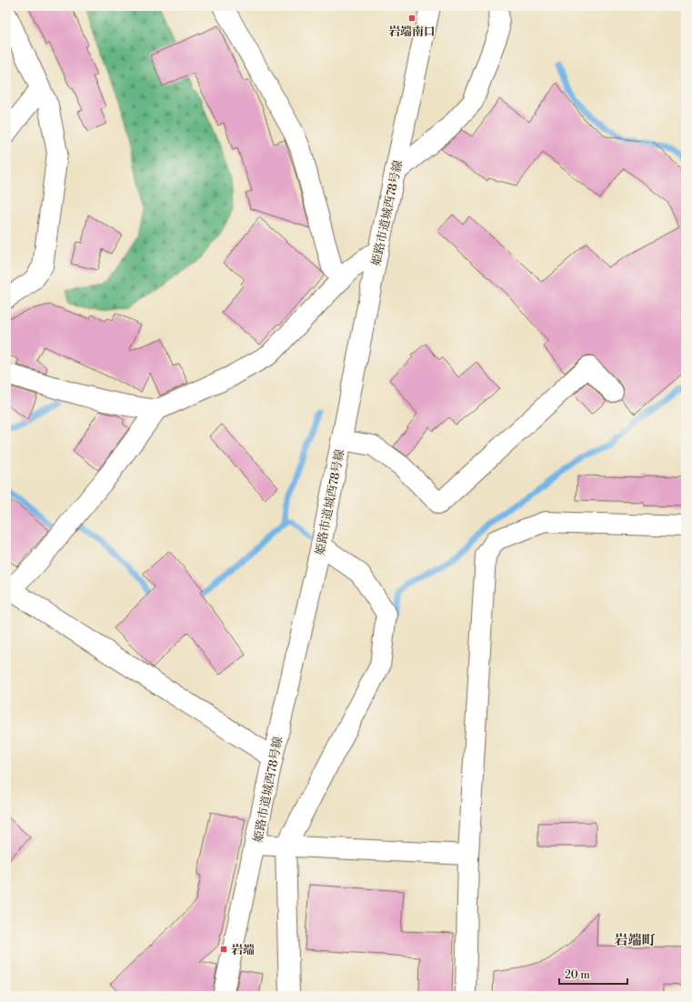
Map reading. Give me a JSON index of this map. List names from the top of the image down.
{
  "streets": {
    "street": ["姫路市道城西78号線"]
  },
  "districts": ["岩端町"],
  "places": {
    "transit": ["岩端南口", "岩端"]
  },
  "scale_bar": "20 m"
}
